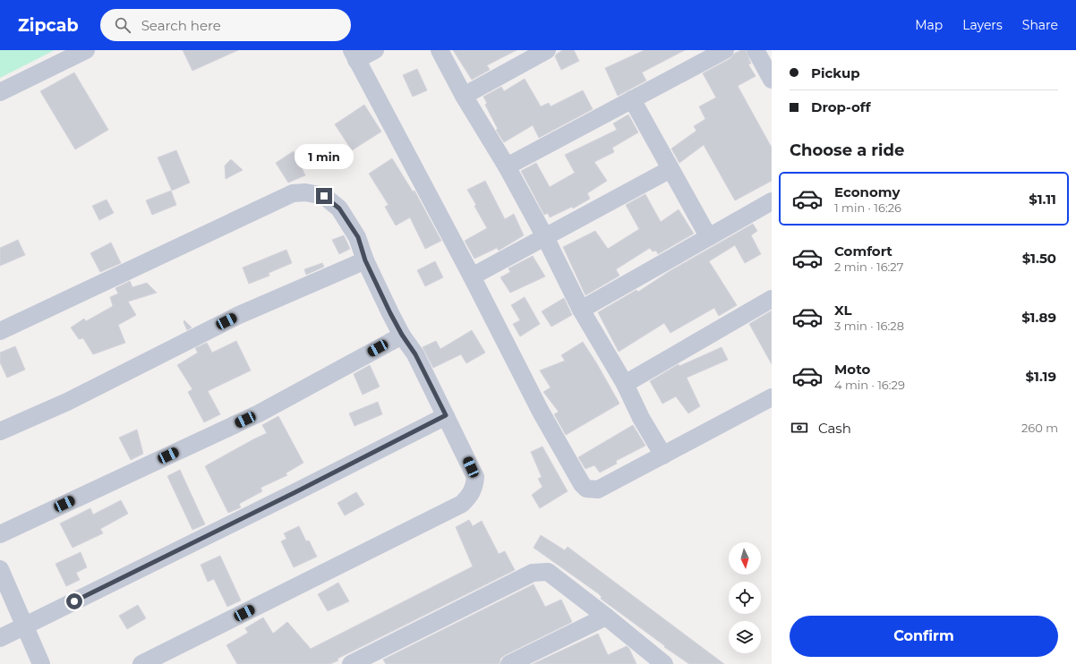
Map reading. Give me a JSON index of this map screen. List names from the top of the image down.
{
  "north": "bottom",
  "page": {
    "header": "Zipcab",
    "search": "Search here",
    "nav": ["Map", "Layers", "Share"],
    "banner": ["Pickup", "Drop-off"],
    "heading": "Choose a ride",
    "bubble": "1 min",
    "list": [
      {
        "name": "Economy",
        "note": "1 min · 16:26",
        "value": "$1.11"
      },
      {
        "name": "Comfort",
        "note": "2 min · 16:27",
        "value": "$1.50"
      },
      {
        "name": "XL",
        "note": "3 min · 16:28",
        "value": "$1.89"
      },
      {
        "name": "Moto",
        "note": "4 min · 16:29",
        "value": "$1.19"
      }
    ],
    "pay": ["Cash", "260 m"],
    "buttons": "Confirm"
  }
}
